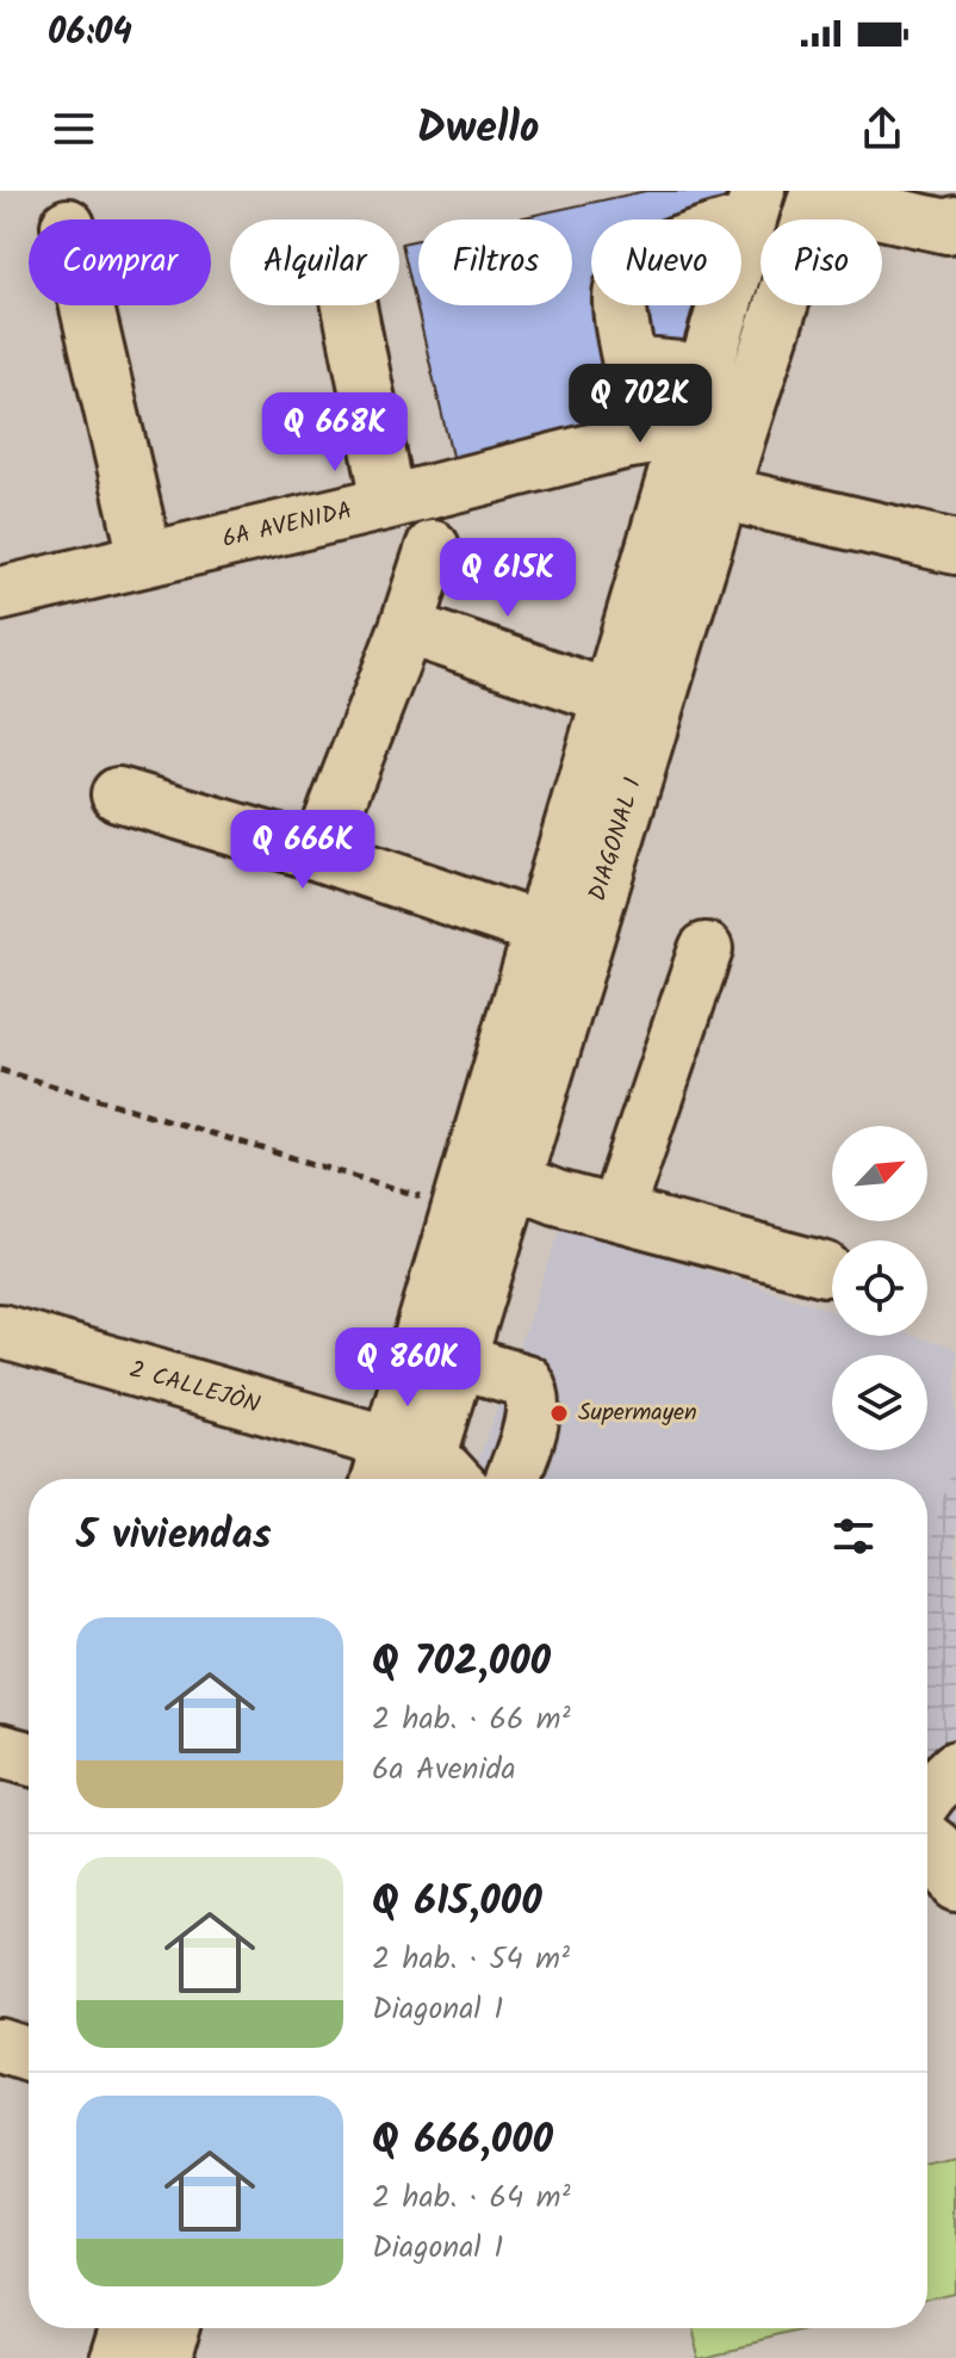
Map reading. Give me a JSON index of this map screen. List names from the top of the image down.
{
  "streets": {
    "street": ["6A AVENIDA", "DIAGONAL 1"]
  },
  "crossings": [
    ["6A AVENIDA", "DIAGONAL 1"]
  ],
  "places": ["Supermayen"],
  "north": "top right",
  "page": {
    "status": "06:04",
    "header": "Dwello",
    "chip": [
      "Comprar",
      "Alquilar",
      "Filtros",
      "Nuevo",
      "Piso"
    ],
    "price": [
      "Q 702K",
      "Q 668K",
      "Q 615K",
      "Q 666K",
      "Q 860K"
    ],
    "heading": "5 viviendas",
    "list": [
      {
        "name": "Q 702,000",
        "note": "2 hab. · 66 m² · 6a Avenida"
      },
      {
        "name": "Q 615,000",
        "note": "2 hab. · 54 m² · Diagonal 1"
      },
      {
        "name": "Q 666,000",
        "note": "2 hab. · 64 m² · Diagonal 1"
      }
    ]
  }
}
